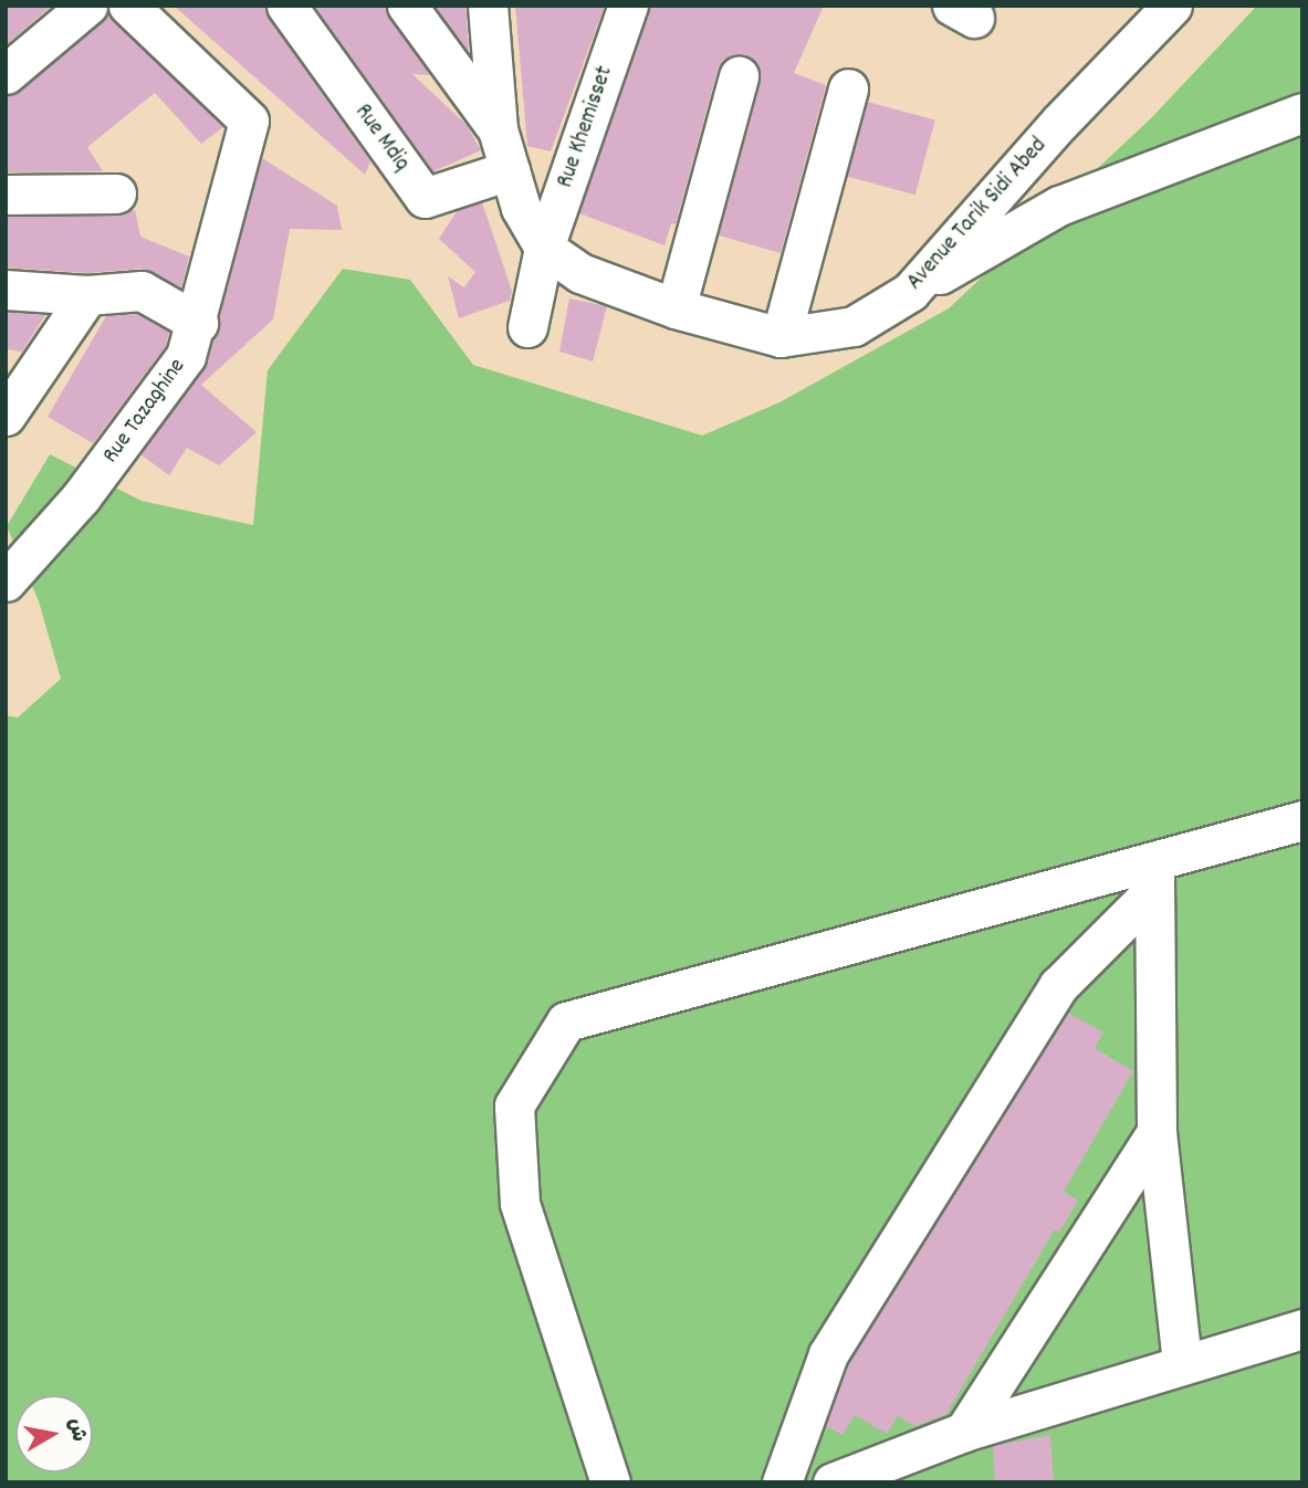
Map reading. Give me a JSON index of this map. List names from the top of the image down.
{
  "streets": {
    "street": [
      "Rue Khemisset",
      "Rue Mdiq",
      "Avenue Tarik Sidi Abed",
      "Rue Tazaghine"
    ]
  },
  "crossings": [
    ["Rue Khemisset", "Avenue Tarik Sidi Abed"],
    ["Rue Mdiq", "Avenue Tarik Sidi Abed"]
  ],
  "north": "right"
}
